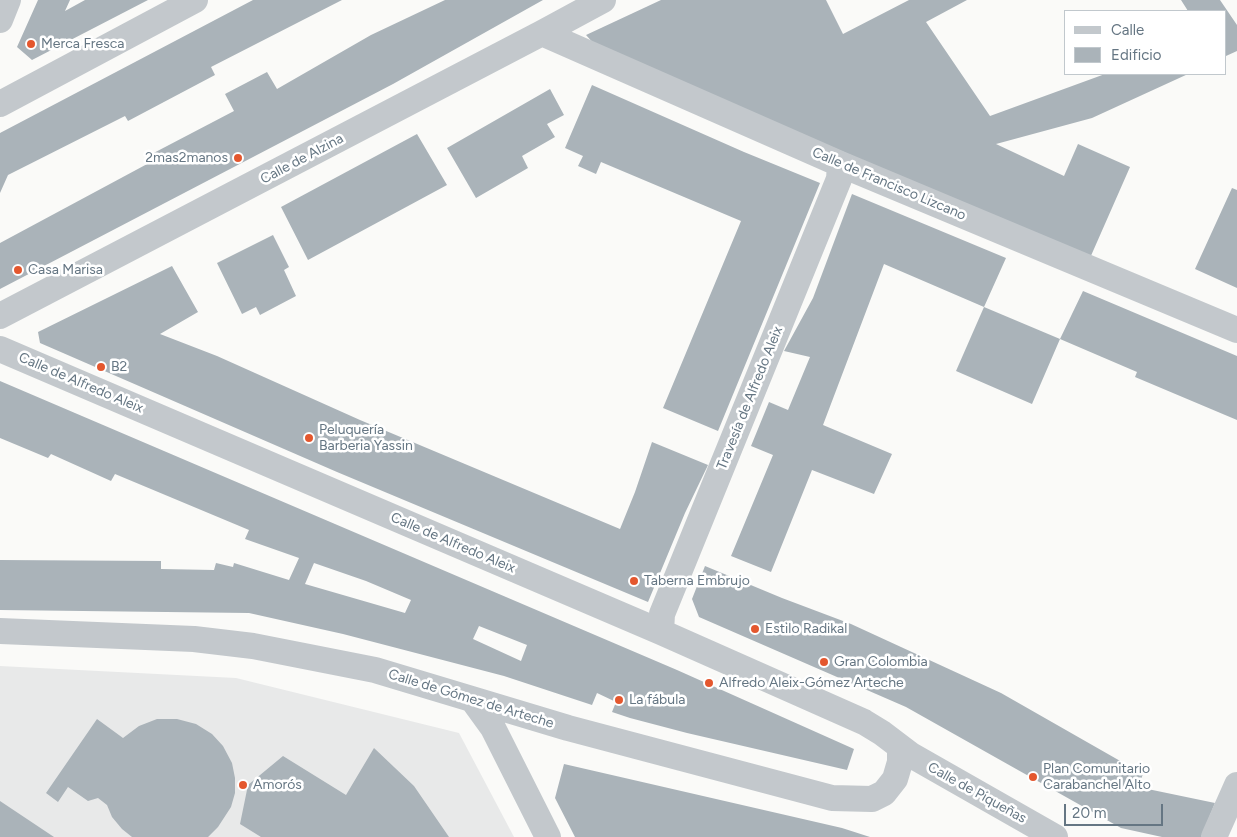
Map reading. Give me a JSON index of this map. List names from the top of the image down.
{
  "streets": {
    "street": [
      "Calle de Alzina",
      "Calle de Francisco Lizcano",
      "Calle de Alfredo Aleix",
      "Travesía de Alfredo Aleix",
      "Calle de Gómez de Arteche",
      "Calle de Piqueñas"
    ]
  },
  "crossings": [
    ["Calle de Alzina", "Calle de Francisco Lizcano"],
    ["Calle de Francisco Lizcano", "Travesía de Alfredo Aleix"],
    ["Calle de Alfredo Aleix", "Travesía de Alfredo Aleix"],
    ["Calle de Alfredo Aleix", "Calle de Gómez de Arteche"],
    ["Calle de Alfredo Aleix", "Calle de Piqueñas"],
    ["Calle de Gómez de Arteche", "Calle de Piqueñas"]
  ],
  "places": [
    "Merca Fresca",
    "2mas2manos",
    "Casa Marisa",
    "B2",
    "Peluquería Barberia Yassin",
    "Taberna Embrujo",
    "Estilo Radikal",
    "Gran Colombia",
    "Alfredo Aleix-Gómez Arteche",
    "La fábula",
    "Plan Comunitario Carabanchel Alto",
    "Amorós"
  ],
  "legend": ["Calle", "Edificio"],
  "scale_bar": "20 m"
}
